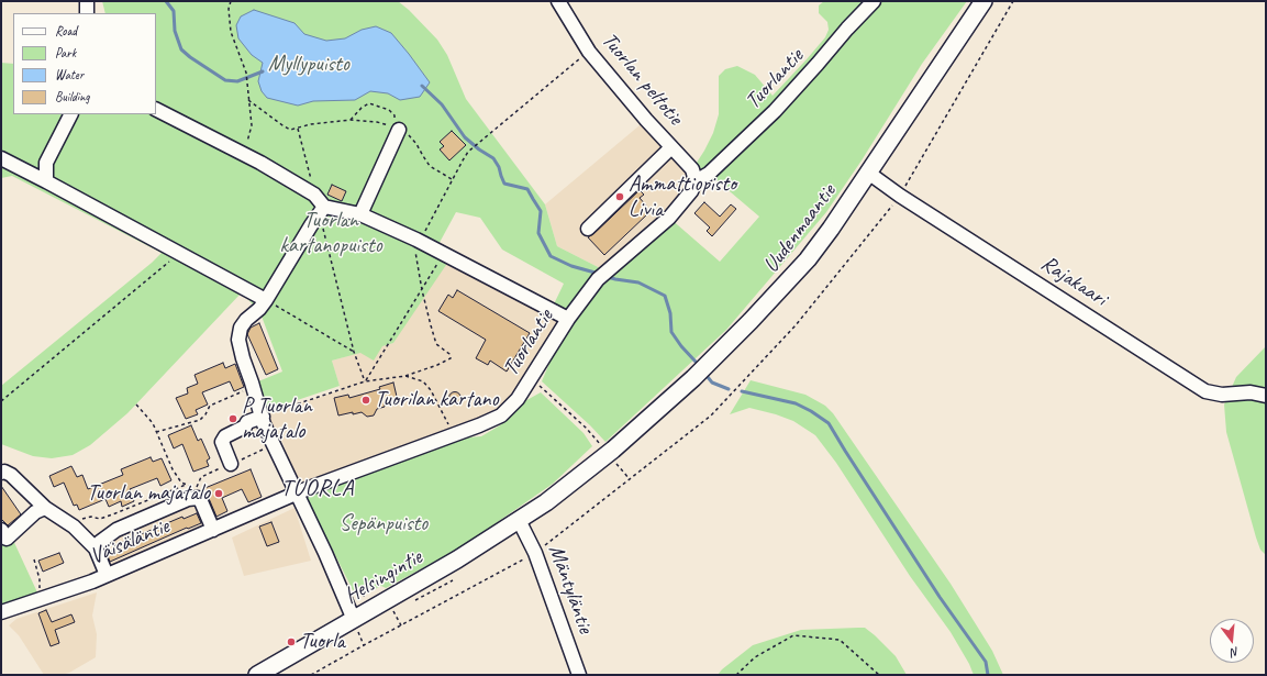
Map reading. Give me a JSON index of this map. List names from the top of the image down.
{
  "streets": {
    "main road": ["Uudenmaantie", "Helsingintie"],
    "street": [
      "Tuorlan peltotie",
      "Tuorlantie",
      "Rajakaari",
      "Väisäläntie",
      "Mäntyläntie"
    ]
  },
  "crossings": [
    ["Tuorlan peltotie", "Tuorlantie"],
    ["Tuorlantie", "Väisäläntie"],
    ["Uudenmaantie", "Rajakaari"],
    ["Uudenmaantie", "Helsingintie"],
    ["Helsingintie", "Mäntyläntie"]
  ],
  "districts": ["TUORLA"],
  "parks": ["Myllypuisto", "Tuorlan kartanopuisto", "Sepänpuisto"],
  "places": [
    "Ammattiopisto Livia",
    "Tuorilan kartano",
    "P Tuorlan majatalo",
    "Tuorlan majatalo",
    "Tuorla"
  ],
  "legend": [
    "Road",
    "Park",
    "Water",
    "Building"
  ],
  "north": "bottom"
}
